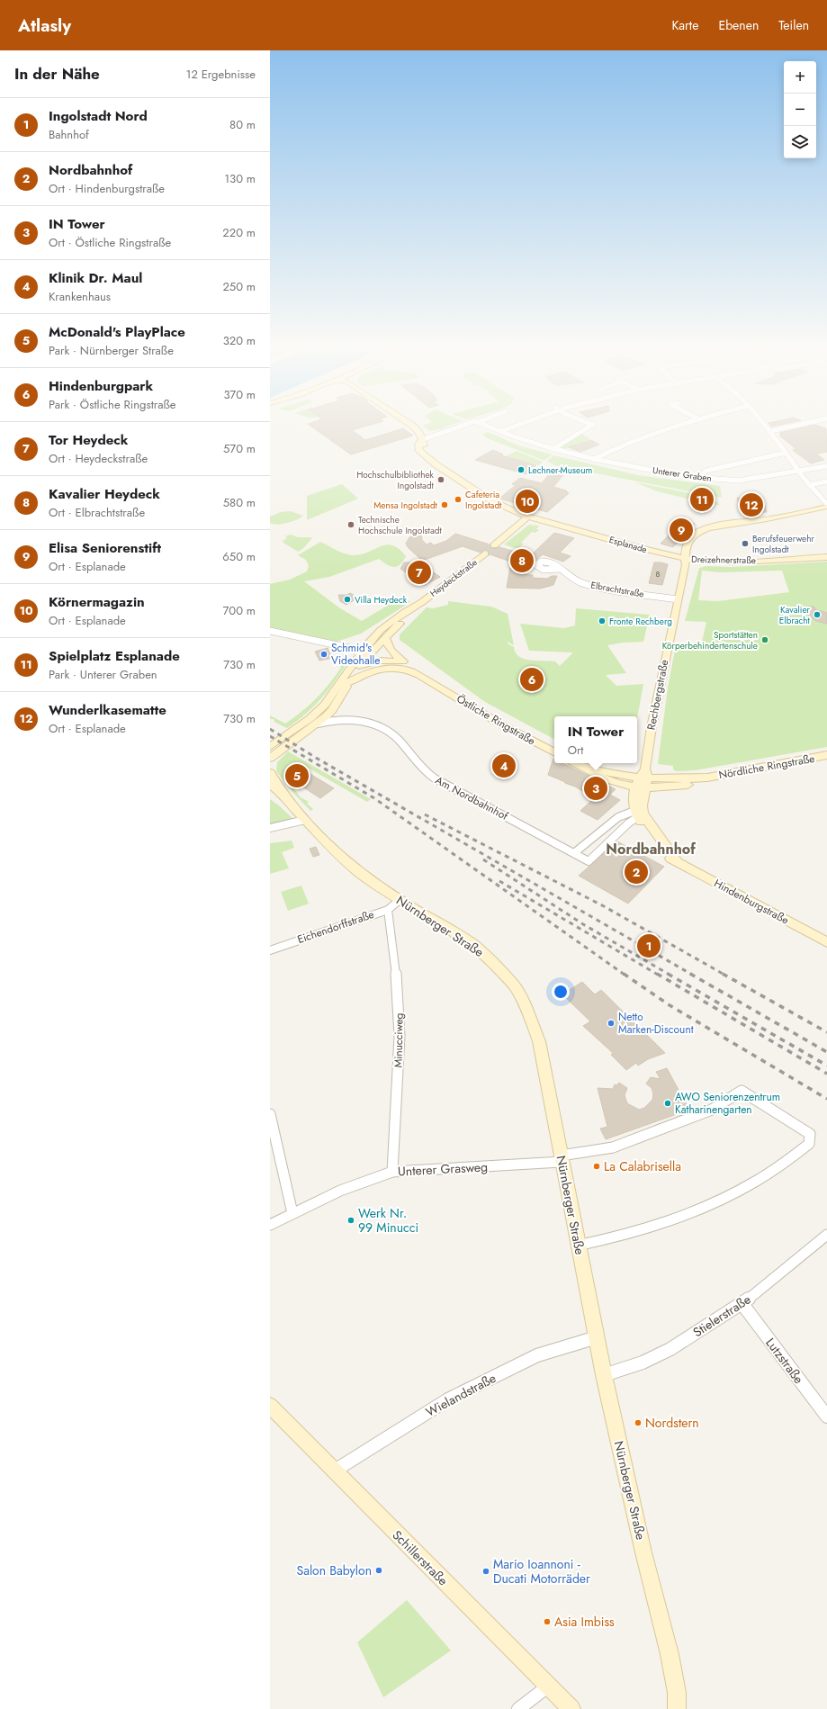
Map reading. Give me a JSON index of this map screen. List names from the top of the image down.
{
  "streets": {
    "street": [
      "Unterer Graben",
      "Esplanade",
      "Dreizehnerstraße",
      "Heydeckstraße",
      "Elbrachtstraße",
      "Rechbergstraße",
      "Östliche Ringstraße",
      "Nördliche Ringstraße",
      "Am Nordbahnhof",
      "Hindenburgstraße",
      "Nürnberger Straße",
      "Eichendorffstraße",
      "Minucciweg",
      "Unterer Grasweg",
      "Stielerstraße",
      "Lutzstraße",
      "Wielandstraße",
      "Schillerstraße"
    ]
  },
  "crossings": [
    ["Esplanade", "Dreizehnerstraße"],
    ["Esplanade", "Rechbergstraße"],
    ["Dreizehnerstraße", "Rechbergstraße"],
    ["Heydeckstraße", "Östliche Ringstraße"],
    ["Heydeckstraße", "Am Nordbahnhof"],
    ["Elbrachtstraße", "Rechbergstraße"],
    ["Rechbergstraße", "Nördliche Ringstraße"],
    ["Am Nordbahnhof", "Hindenburgstraße"],
    ["Nürnberger Straße", "Eichendorffstraße"],
    ["Nürnberger Straße", "Unterer Grasweg"],
    ["Nürnberger Straße", "Stielerstraße"],
    ["Nürnberger Straße", "Wielandstraße"],
    ["Eichendorffstraße", "Minucciweg"],
    ["Minucciweg", "Unterer Grasweg"],
    ["Stielerstraße", "Lutzstraße"],
    ["Wielandstraße", "Schillerstraße"]
  ],
  "districts": ["Nordbahnhof"],
  "places": [
    "Lechner-Museum",
    "Hochschulbibliothek Ingolstadt",
    "Cafeteria Ingolstadt",
    "Mensa Ingolstadt",
    "Technische Hochschule Ingolstadt",
    "Berufsfeuerwehr Ingolstadt",
    "Villa Heydeck",
    "Kavalier Elbracht",
    "Fronte Rechberg",
    "Sportstätten Körperbehindertenschule",
    "Schmid's Videohalle",
    "Netto Marken-Discount",
    "AWO Seniorenzentrum Katharinengarten",
    "La Calabrisella",
    "Werk Nr. 99 Minucci",
    "Nordstern",
    "Salon Babylon",
    "Mario Ioannoni - Ducati Motorräder",
    "Asia Imbiss"
  ],
  "house_numbers": ["8"],
  "page": {
    "header": "Atlasly",
    "nav": ["Karte", "Ebenen", "Teilen"],
    "heading": ["In der Nähe", "12 Ergebnisse"],
    "map_buttons": ["+", "−"],
    "list": [
      {
        "mark": "1",
        "name": "Ingolstadt Nord",
        "note": "Bahnhof",
        "value": "80 m"
      },
      {
        "mark": "2",
        "name": "Nordbahnhof",
        "note": "Ort · Hindenburgstraße",
        "value": "130 m"
      },
      {
        "mark": "3",
        "name": "IN Tower",
        "note": "Ort · Östliche Ringstraße",
        "value": "220 m"
      },
      {
        "mark": "4",
        "name": "Klinik Dr. Maul",
        "note": "Krankenhaus",
        "value": "250 m"
      },
      {
        "mark": "5",
        "name": "McDonald's PlayPlace",
        "note": "Park · Nürnberger Straße",
        "value": "320 m"
      },
      {
        "mark": "6",
        "name": "Hindenburgpark",
        "note": "Park · Östliche Ringstraße",
        "value": "370 m"
      },
      {
        "mark": "7",
        "name": "Tor Heydeck",
        "note": "Ort · Heydeckstraße",
        "value": "570 m"
      },
      {
        "mark": "8",
        "name": "Kavalier Heydeck",
        "note": "Ort · Elbrachtstraße",
        "value": "580 m"
      },
      {
        "mark": "9",
        "name": "Elisa Seniorenstift",
        "note": "Ort · Esplanade",
        "value": "650 m"
      },
      {
        "mark": "10",
        "name": "Körnermagazin",
        "note": "Ort · Esplanade",
        "value": "700 m"
      },
      {
        "mark": "11",
        "name": "Spielplatz Esplanade",
        "note": "Park · Unterer Graben",
        "value": "730 m"
      },
      {
        "mark": "12",
        "name": "Wunderlkasematte",
        "note": "Ort · Esplanade",
        "value": "730 m"
      }
    ],
    "pins": [
      "11",
      "10",
      "12",
      "9",
      "8",
      "7",
      "6",
      "4",
      "5",
      "3",
      "2",
      "1"
    ],
    "popup": ["IN Tower", "Ort"]
  }
}
